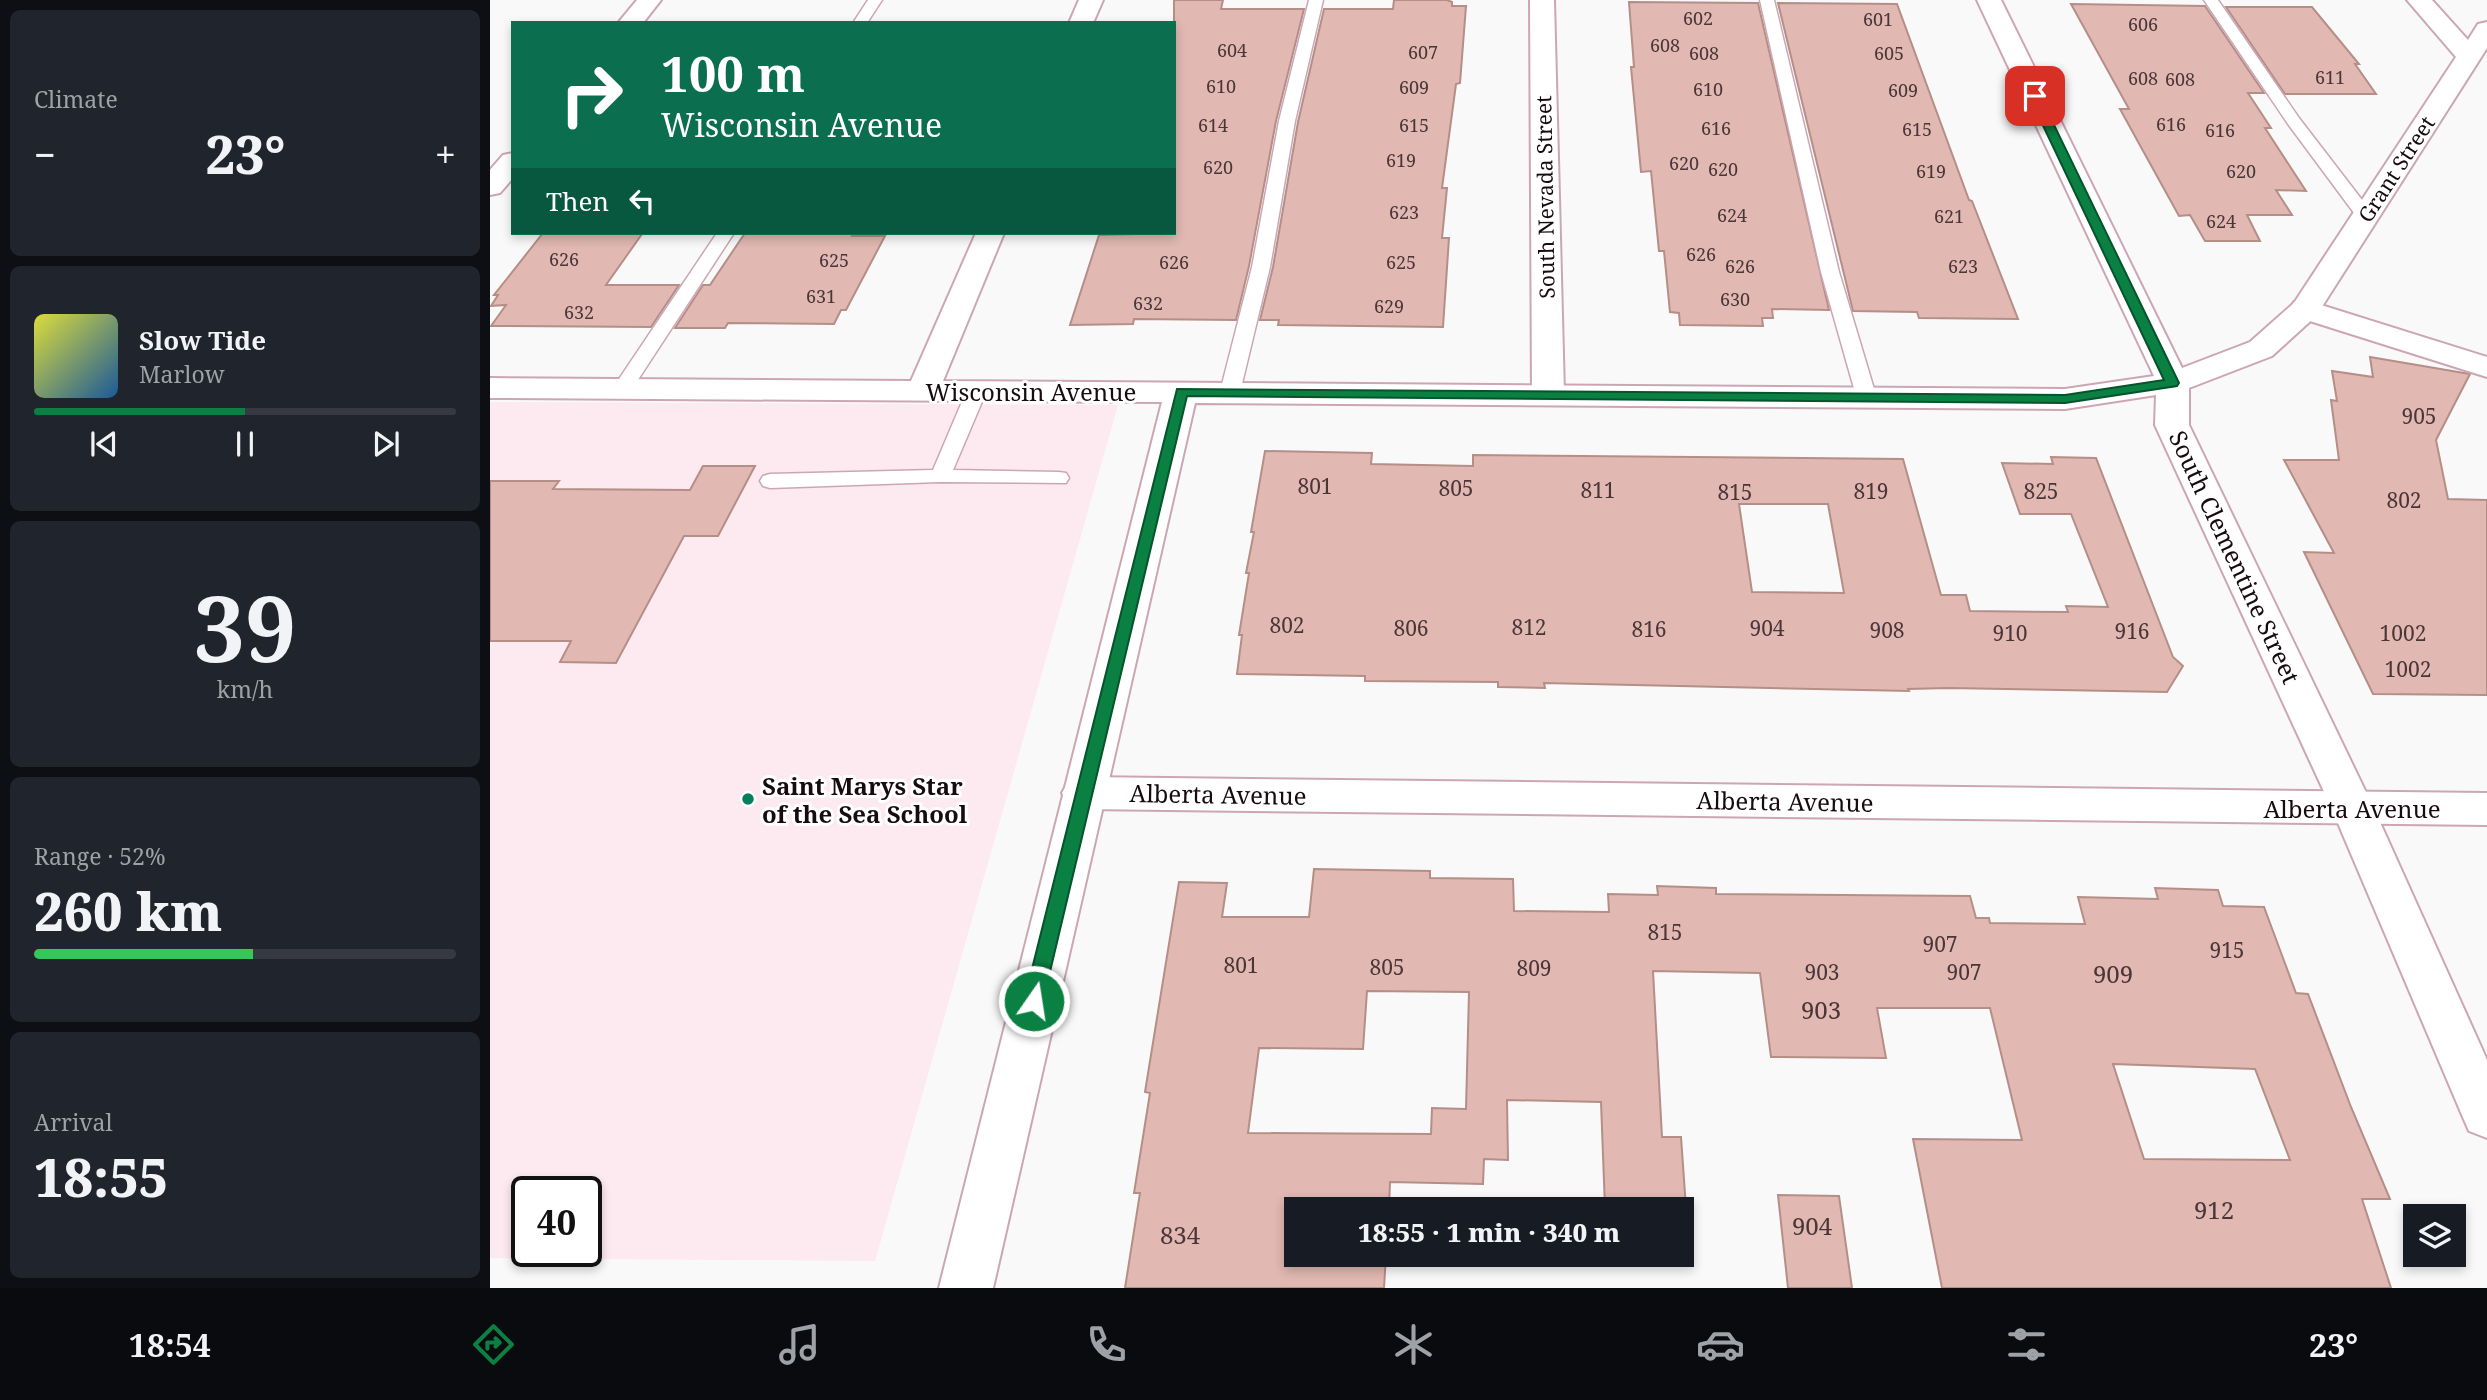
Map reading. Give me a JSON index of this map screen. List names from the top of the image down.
{
  "streets": {
    "street": [
      "Grant Street",
      "South Nevada Street",
      "Wisconsin Avenue",
      "South Clementine Street",
      "Alberta Avenue"
    ]
  },
  "crossings": [
    ["Grant Street", "Wisconsin Avenue"],
    ["South Nevada Street", "Wisconsin Avenue"],
    ["Wisconsin Avenue", "South Clementine Street"],
    ["South Clementine Street", "Alberta Avenue"]
  ],
  "places": ["Saint Marys Star of the Sea School"],
  "house_numbers": [
    "602",
    "601",
    "606",
    "608",
    "604",
    "607",
    "608",
    "605",
    "611",
    "608",
    "608",
    "610",
    "609",
    "610",
    "609",
    "616",
    "614",
    "615",
    "616",
    "615",
    "616",
    "619",
    "620",
    "620",
    "620",
    "619",
    "620",
    "623",
    "624",
    "621",
    "624",
    "626",
    "626",
    "625",
    "626",
    "625",
    "626",
    "623",
    "631",
    "630",
    "632",
    "629",
    "632",
    "905",
    "801",
    "805",
    "811",
    "819",
    "825",
    "815",
    "802",
    "802",
    "812",
    "806",
    "904",
    "816",
    "908",
    "916",
    "910",
    "1002",
    "1002",
    "815",
    "907",
    "915",
    "801",
    "805",
    "809",
    "903",
    "907",
    "909",
    "903",
    "912",
    "904",
    "834"
  ],
  "page": {
    "tile": [
      "Climate",
      ["39", "km/h"],
      ["Range · 52%", "260 km"],
      ["Arrival", "18:55"]
    ],
    "turn": ["100 m", "Wisconsin Avenue"],
    "heat": ["−", "23°", "+"],
    "then": "Then",
    "song": ["Slow Tide", "Marlow"],
    "limit": "40",
    "trip": "18:55 · 1 min · 340 m",
    "tabs": ["18:54", "23°"]
  }
}
